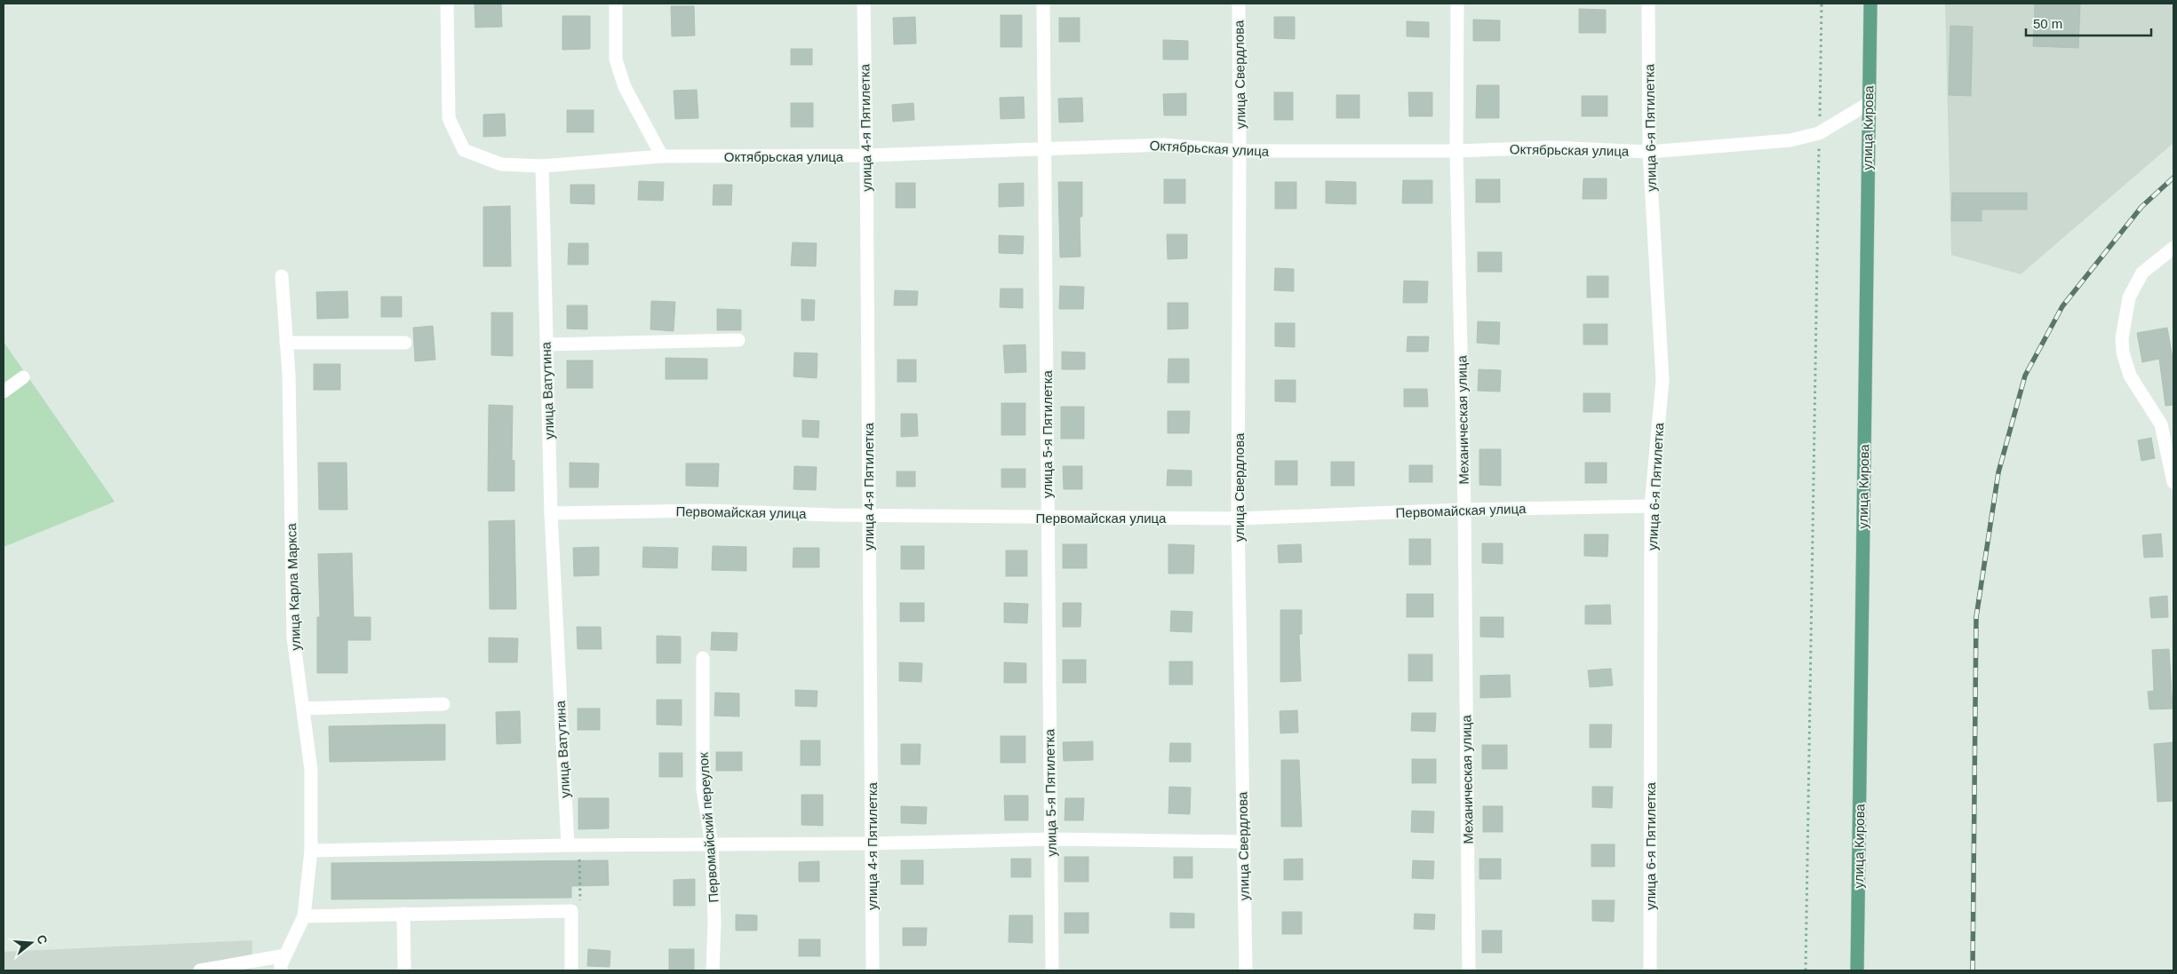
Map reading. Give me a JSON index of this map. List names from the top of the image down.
{
  "streets": {
    "main road": ["улица Кирова"],
    "street": [
      "улица Свердлова",
      "улица 4-я Пятилетка",
      "улица 6-я Пятилетка",
      "Октябрьская улица",
      "улица Ватутина",
      "Механическая улица",
      "улица 5-я Пятилетка",
      "Первомайская улица",
      "улица Карла Маркса",
      "Первомайский переулок"
    ]
  },
  "crossings": [
    ["улица Свердлова", "Октябрьская улица"],
    ["улица Свердлова", "Первомайская улица"],
    ["улица 4-я Пятилетка", "Октябрьская улица"],
    ["улица 4-я Пятилетка", "Первомайская улица"],
    ["улица 6-я Пятилетка", "Октябрьская улица"],
    ["улица 6-я Пятилетка", "Первомайская улица"],
    ["улица Кирова", "Октябрьская улица"],
    ["Октябрьская улица", "улица Ватутина"],
    ["Октябрьская улица", "Механическая улица"],
    ["Октябрьская улица", "улица 5-я Пятилетка"],
    ["улица Ватутина", "Первомайская улица"],
    ["Механическая улица", "Первомайская улица"],
    ["улица 5-я Пятилетка", "Первомайская улица"]
  ],
  "scale_bar": "50 m",
  "north": "right"
}
